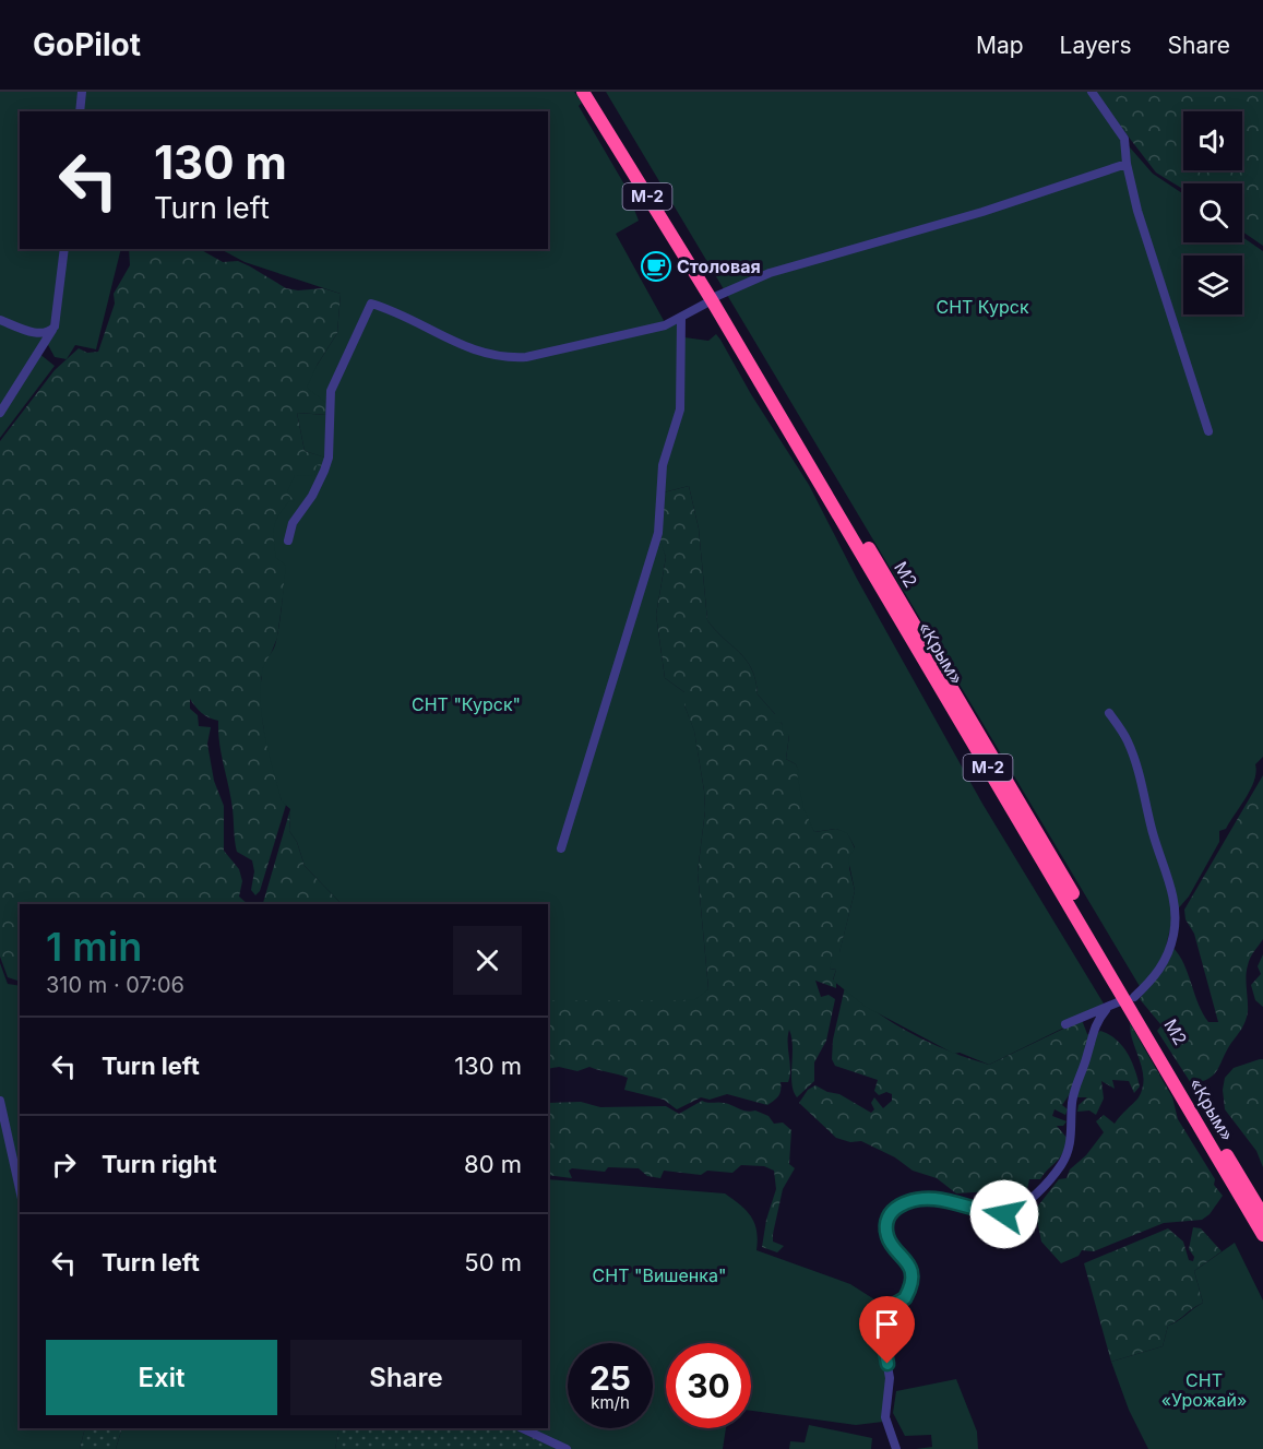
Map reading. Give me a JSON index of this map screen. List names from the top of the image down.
{
  "streets": {
    "highway": ["М-2", "М2", "«Крым»"]
  },
  "crossings": [
    ["М2", "«Крым»"]
  ],
  "parks": [
    "СНТ Курск",
    "СНТ \"Курск\"",
    "СНТ \"Вишенка\"",
    "СНТ «Урожай»"
  ],
  "places": {
    "cafe": ["Столовая"]
  },
  "page": {
    "header": "GoPilot",
    "nav": ["Map", "Layers", "Share"],
    "turn": ["130 m", "Turn left"],
    "heading": ["1 min", "310 m · 07:06"],
    "list": [
      {
        "name": "Turn left",
        "value": "130 m"
      },
      {
        "name": "Turn right",
        "value": "80 m"
      },
      {
        "name": "Turn left",
        "value": "50 m"
      }
    ],
    "buttons": ["Exit", "Share"],
    "speed": "25 km/h",
    "limit": "30"
  }
}
